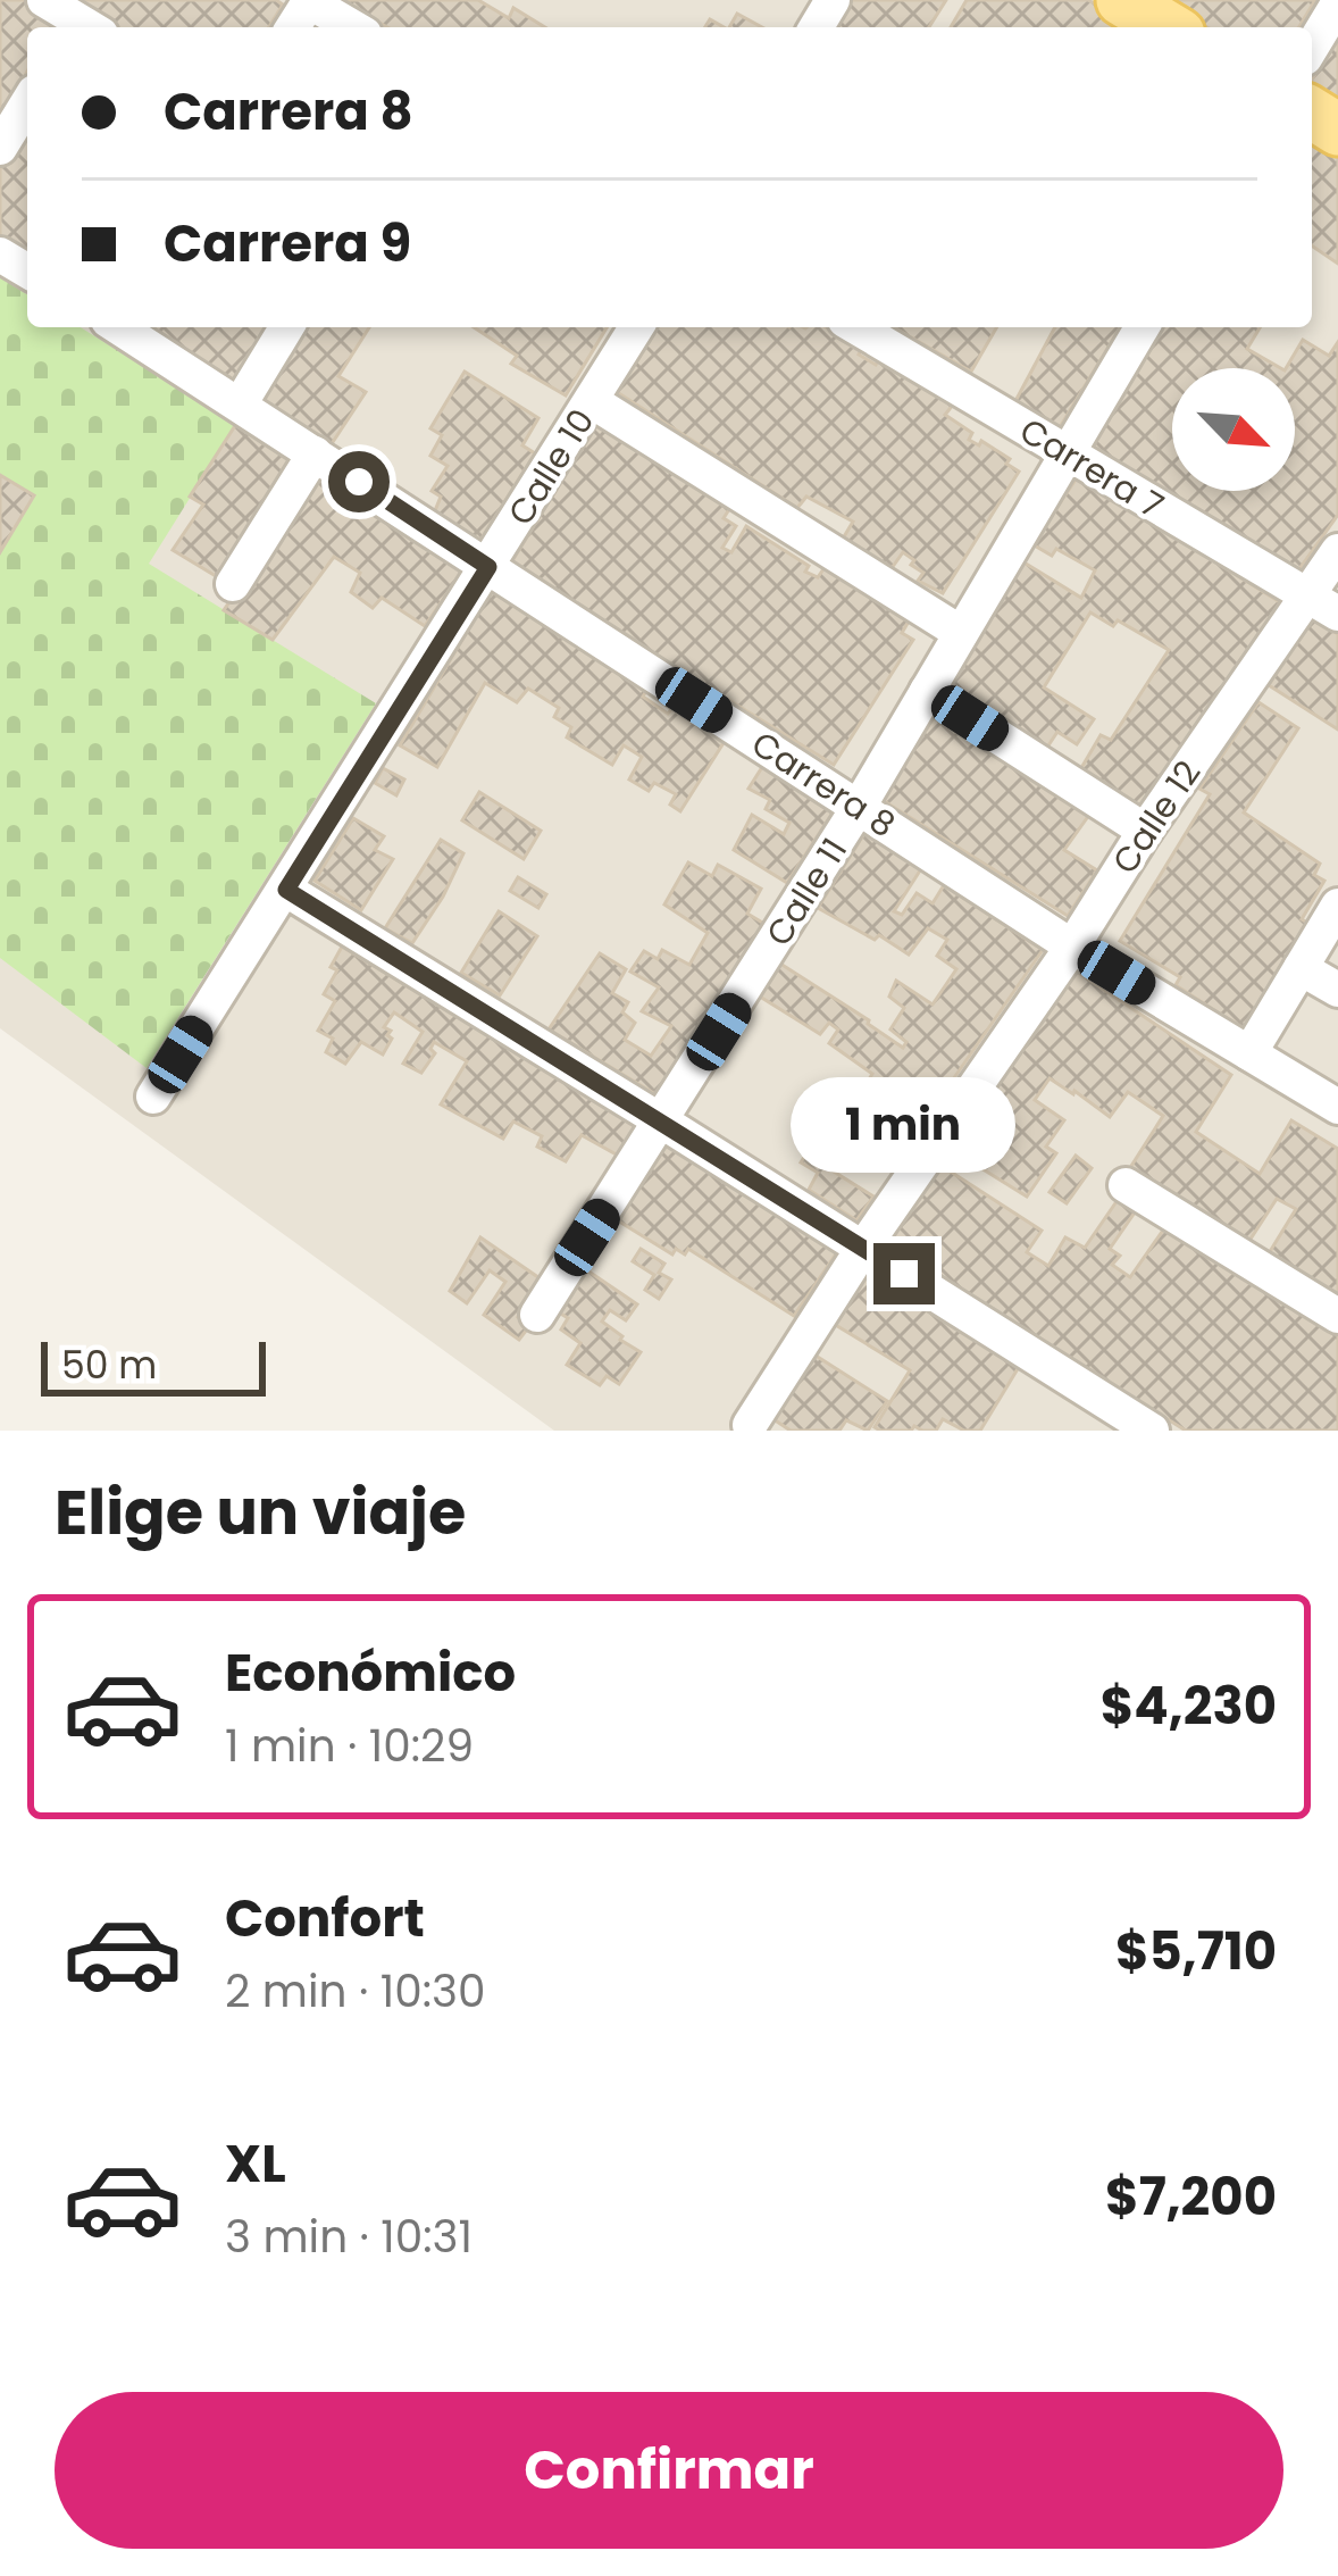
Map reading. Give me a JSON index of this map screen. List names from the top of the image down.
{
  "streets": {
    "street": [
      "Calle 10",
      "Carrera 7",
      "Carrera 8",
      "Calle 12",
      "Calle 11"
    ]
  },
  "crossings": [
    ["Calle 10", "Carrera 8"],
    ["Carrera 7", "Calle 12"],
    ["Carrera 7", "Calle 11"],
    ["Carrera 8", "Calle 12"],
    ["Carrera 8", "Calle 11"]
  ],
  "scale_bar": "50 m",
  "north": "bottom right",
  "page": {
    "banner": ["Carrera 8", "Carrera 9"],
    "bubble": "1 min",
    "scale": "50 m",
    "heading": "Elige un viaje",
    "list": [
      {
        "name": "Económico",
        "note": "1 min · 10:29",
        "value": "$4,230"
      },
      {
        "name": "Confort",
        "note": "2 min · 10:30",
        "value": "$5,710"
      },
      {
        "name": "XL",
        "note": "3 min · 10:31",
        "value": "$7,200"
      }
    ],
    "buttons": "Confirmar"
  }
}
